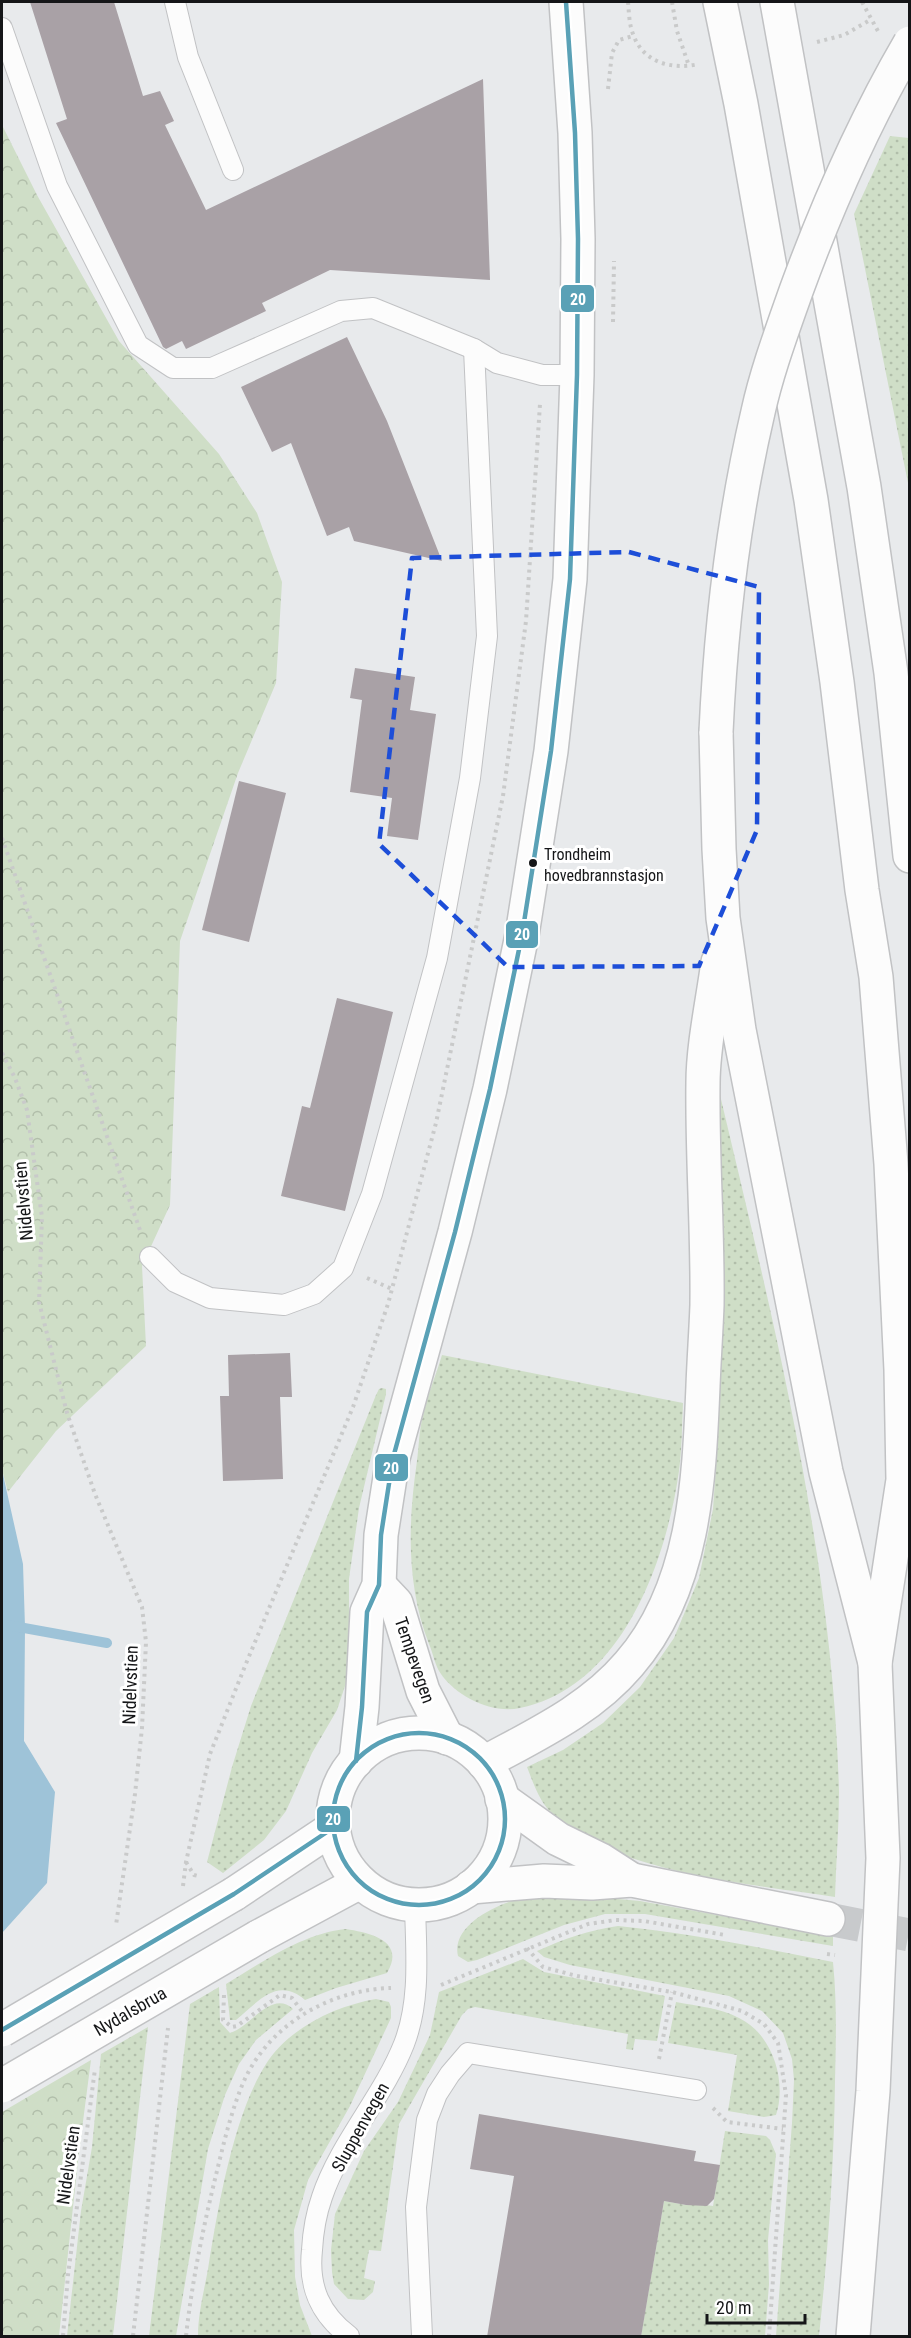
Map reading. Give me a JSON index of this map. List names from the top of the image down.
{
  "streets": {
    "main road": ["Tempevegen", "Nydalsbrua"],
    "lane": ["Sluppenvegen"],
    "path": ["Nidelvstien"]
  },
  "crossings": [
    ["Tempevegen", "Nydalsbrua"],
    ["Tempevegen", "Sluppenvegen"],
    ["Nydalsbrua", "Sluppenvegen"]
  ],
  "places": ["Trondheim hovedbrannstasjon"],
  "lines": ["transit line 20"],
  "scale_bar": "20 m"
}
